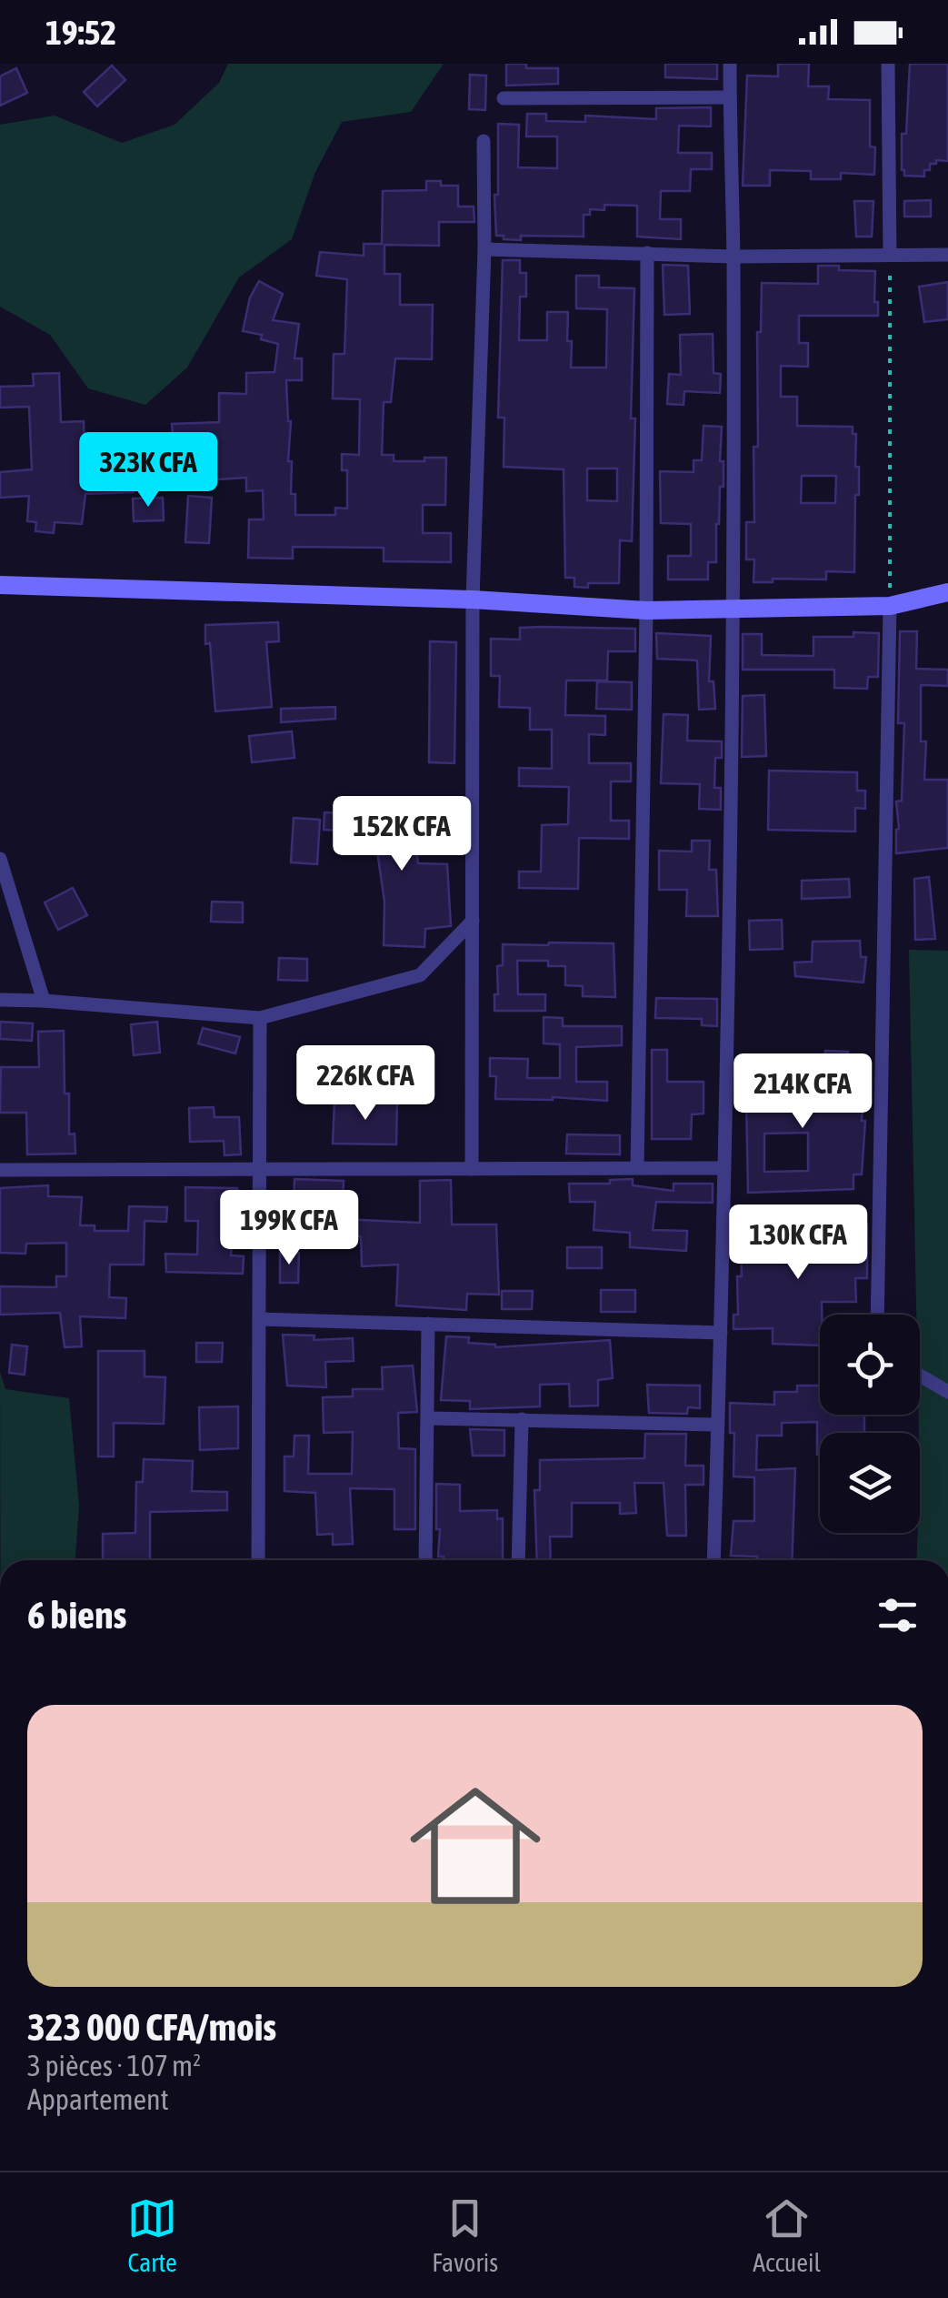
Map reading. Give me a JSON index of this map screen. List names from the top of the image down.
{
  "page": {
    "status": "19:52",
    "price": [
      "323K CFA",
      "152K CFA",
      "226K CFA",
      "214K CFA",
      "199K CFA",
      "130K CFA"
    ],
    "heading": "6 biens",
    "list": [
      {
        "name": "323 000 CFA/mois",
        "note": "3 pièces · 107 m² · Appartement"
      }
    ],
    "tabs": ["Carte", "Favoris", "Accueil"]
  }
}
